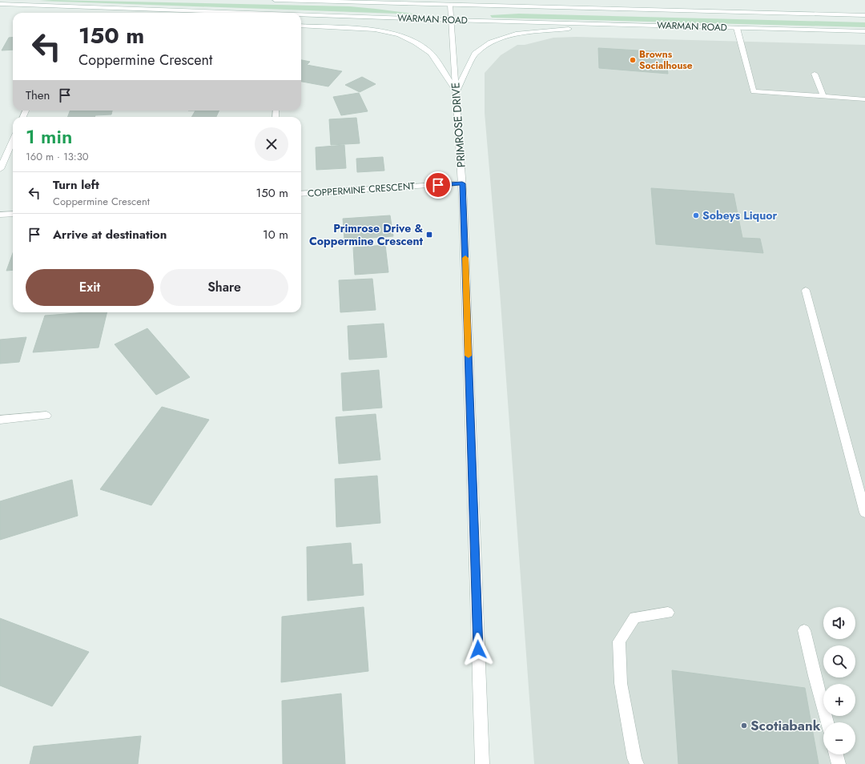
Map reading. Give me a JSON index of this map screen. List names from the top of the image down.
{
  "streets": {
    "main road": ["WARMAN ROAD", "PRIMROSE DRIVE", "COPPERMINE CRESCENT"]
  },
  "crossings": [
    ["WARMAN ROAD", "PRIMROSE DRIVE"],
    ["PRIMROSE DRIVE", "COPPERMINE CRESCENT"]
  ],
  "places": {
    "other": ["Browns Socialhouse", "Sobeys Liquor", "Scotiabank"],
    "transit": ["Primrose Drive & Coppermine Crescent"]
  },
  "page": {
    "turn": ["150 m", "Coppermine Crescent"],
    "then": "Then",
    "heading": ["1 min", "160 m · 13:30"],
    "list": [
      {
        "name": "Turn left",
        "note": "Coppermine Crescent",
        "value": "150 m"
      },
      {
        "name": "Arrive at destination",
        "value": "10 m"
      }
    ],
    "buttons": ["Exit", "Share"],
    "map_buttons": ["+", "−"]
  }
}
